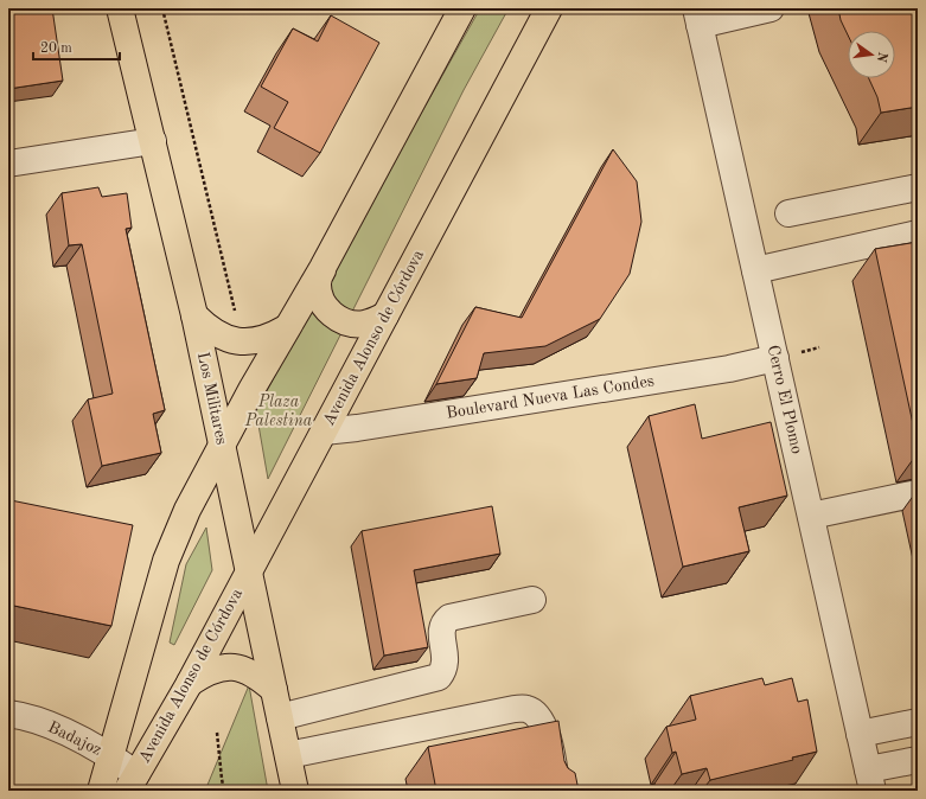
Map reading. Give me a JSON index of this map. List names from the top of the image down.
{
  "streets": {
    "main road": ["Avenida Alonso de Córdova", "Los Militares"],
    "street": ["Boulevard Nueva Las Condes", "Cerro El Plomo", "Badajoz"]
  },
  "crossings": [
    ["Avenida Alonso de Córdova", "Boulevard Nueva Las Condes"],
    ["Avenida Alonso de Córdova", "Los Militares"],
    ["Avenida Alonso de Córdova", "Badajoz"],
    ["Boulevard Nueva Las Condes", "Cerro El Plomo"]
  ],
  "parks": ["Plaza Palestina"],
  "scale_bar": "20 m",
  "north": "right"
}
